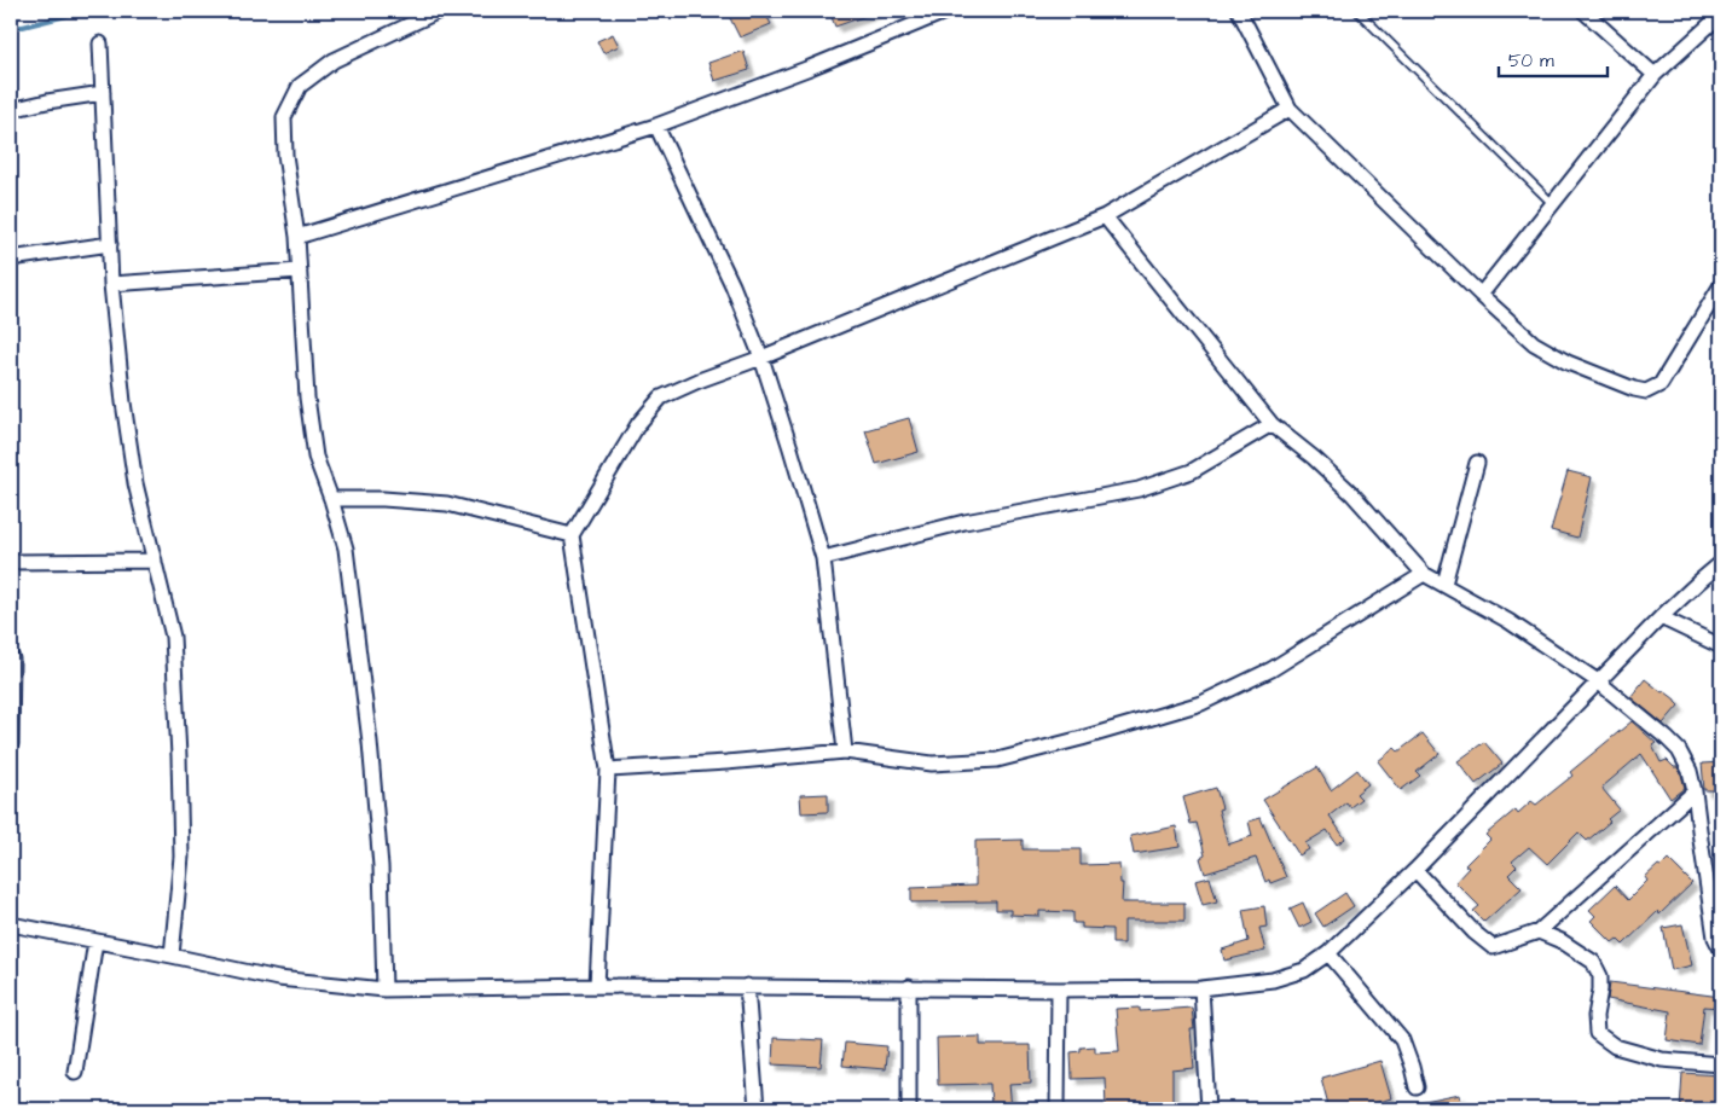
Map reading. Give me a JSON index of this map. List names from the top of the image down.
{
  "scale_bar": "50 m"
}
